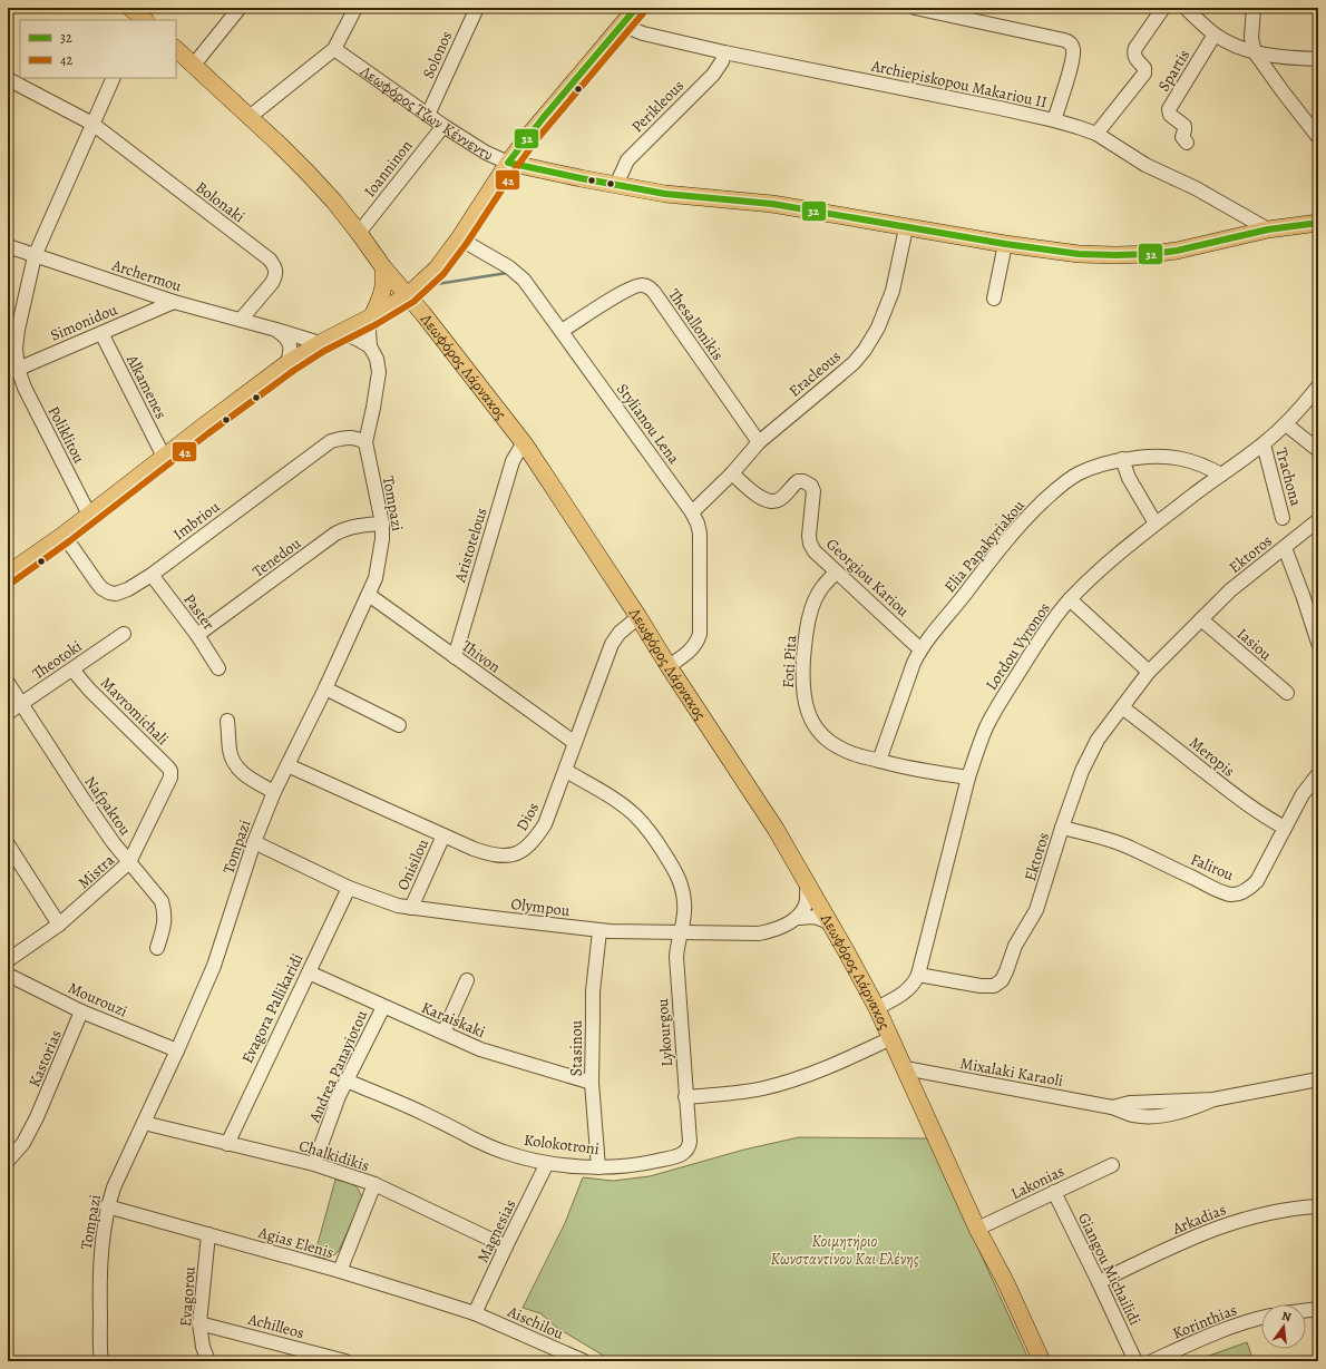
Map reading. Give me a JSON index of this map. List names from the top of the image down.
{
  "streets": {
    "main road": ["Λεωφόρος Τζων Κέννεντυ", "Λεωφόρος Λάρνακος"],
    "street": [
      "Solonos",
      "Spartis",
      "Archiepiskopou Makariou II",
      "Perikleous",
      "Ioanninon",
      "Bolonaki",
      "Archermou",
      "Simonidou",
      "Thesallonikis",
      "Eracleous",
      "Alkamenes",
      "Stylianou Lena",
      "Poliklitou",
      "Trachona",
      "Tompazi",
      "Imbriou",
      "Aristotelous",
      "Elia Papakyriakou",
      "Ektoros",
      "Tenedou",
      "Georgiou Kariou",
      "Paster",
      "Iasiou",
      "Lordou Vyronos",
      "Thivon",
      "Theotoki",
      "Foti Pita",
      "Mavromichali",
      "Meropis",
      "Nafpaktou",
      "Dios",
      "Onisilou",
      "Falirou",
      "Mistra",
      "Olympou",
      "Mourouzi",
      "Evagora Pallikaridi",
      "Karaiskaki",
      "Lykourgou",
      "Stasinou",
      "Kastorias",
      "Andrea Panayiotou",
      "Mixalaki Karaoli",
      "Kolokotroni",
      "Chalkidikis",
      "Lakonias",
      "Arkadias",
      "Magnesias",
      "Agias Elenis",
      "Giangou Michailidi",
      "Evagorou",
      "Korinthias",
      "Aischilou",
      "Achilleos"
    ]
  },
  "crossings": [
    ["Solonos", "Λεωφόρος Τζων Κέννεντυ"],
    ["Archiepiskopou Makariou II", "Perikleous"],
    ["Archiepiskopou Makariou II", "Λεωφόρος Τζων Κέννεντυ"],
    ["Perikleous", "Λεωφόρος Τζων Κέννεντυ"],
    ["Λεωφόρος Τζων Κέννεντυ", "Ioanninon"],
    ["Λεωφόρος Τζων Κέννεντυ", "Eracleous"],
    ["Ioanninon", "Λεωφόρος Λάρνακος"],
    ["Bolonaki", "Archermou"],
    ["Archermou", "Simonidou"],
    ["Simonidou", "Alkamenes"],
    ["Simonidou", "Poliklitou"],
    ["Thesallonikis", "Eracleous"],
    ["Thesallonikis", "Stylianou Lena"],
    ["Λεωφόρος Λάρνακος", "Stylianou Lena"],
    ["Λεωφόρος Λάρνακος", "Aristotelous"],
    ["Λεωφόρος Λάρνακος", "Lordou Vyronos"],
    ["Λεωφόρος Λάρνακος", "Dios"],
    ["Λεωφόρος Λάρνακος", "Olympou"],
    ["Λεωφόρος Λάρνακος", "Mixalaki Karaoli"],
    ["Λεωφόρος Λάρνακος", "Lakonias"],
    ["Eracleous", "Stylianou Lena"],
    ["Eracleous", "Georgiou Kariou"],
    ["Trachona", "Lordou Vyronos"],
    ["Tompazi", "Imbriou"],
    ["Tompazi", "Tenedou"],
    ["Tompazi", "Thivon"],
    ["Tompazi", "Dios"],
    ["Tompazi", "Olympou"],
    ["Tompazi", "Mourouzi"],
    ["Tompazi", "Chalkidikis"],
    ["Tompazi", "Agias Elenis"],
    ["Imbriou", "Paster"],
    ["Aristotelous", "Thivon"],
    ["Elia Papakyriakou", "Georgiou Kariou"],
    ["Elia Papakyriakou", "Lordou Vyronos"],
    ["Elia Papakyriakou", "Foti Pita"],
    ["Ektoros", "Iasiou"],
    ["Ektoros", "Lordou Vyronos"],
    ["Ektoros", "Meropis"],
    ["Ektoros", "Falirou"],
    ["Tenedou", "Paster"],
    ["Georgiou Kariou", "Foti Pita"],
    ["Lordou Vyronos", "Foti Pita"],
    ["Thivon", "Dios"],
    ["Theotoki", "Mavromichali"],
    ["Theotoki", "Nafpaktou"],
    ["Mavromichali", "Mistra"],
    ["Meropis", "Falirou"],
    ["Nafpaktou", "Mistra"],
    ["Dios", "Onisilou"],
    ["Dios", "Lykourgou"],
    ["Onisilou", "Olympou"],
    ["Olympou", "Evagora Pallikaridi"],
    ["Olympou", "Lykourgou"],
    ["Olympou", "Stasinou"],
    ["Mourouzi", "Kastorias"],
    ["Evagora Pallikaridi", "Karaiskaki"],
    ["Evagora Pallikaridi", "Chalkidikis"],
    ["Karaiskaki", "Stasinou"],
    ["Karaiskaki", "Andrea Panayiotou"],
    ["Lykourgou", "Kolokotroni"],
    ["Stasinou", "Kolokotroni"],
    ["Andrea Panayiotou", "Kolokotroni"],
    ["Andrea Panayiotou", "Chalkidikis"],
    ["Kolokotroni", "Magnesias"],
    ["Chalkidikis", "Magnesias"],
    ["Lakonias", "Giangou Michailidi"],
    ["Arkadias", "Giangou Michailidi"],
    ["Magnesias", "Agias Elenis"],
    ["Magnesias", "Aischilou"],
    ["Agias Elenis", "Evagorou"],
    ["Agias Elenis", "Aischilou"],
    ["Evagorou", "Achilleos"]
  ],
  "parks": ["Κοιμητήριο Κωνσταντίνου Και Ελένης"],
  "lines": ["transit line 32", "transit line 42"],
  "legend": ["32", "42"],
  "north": "top"
}
